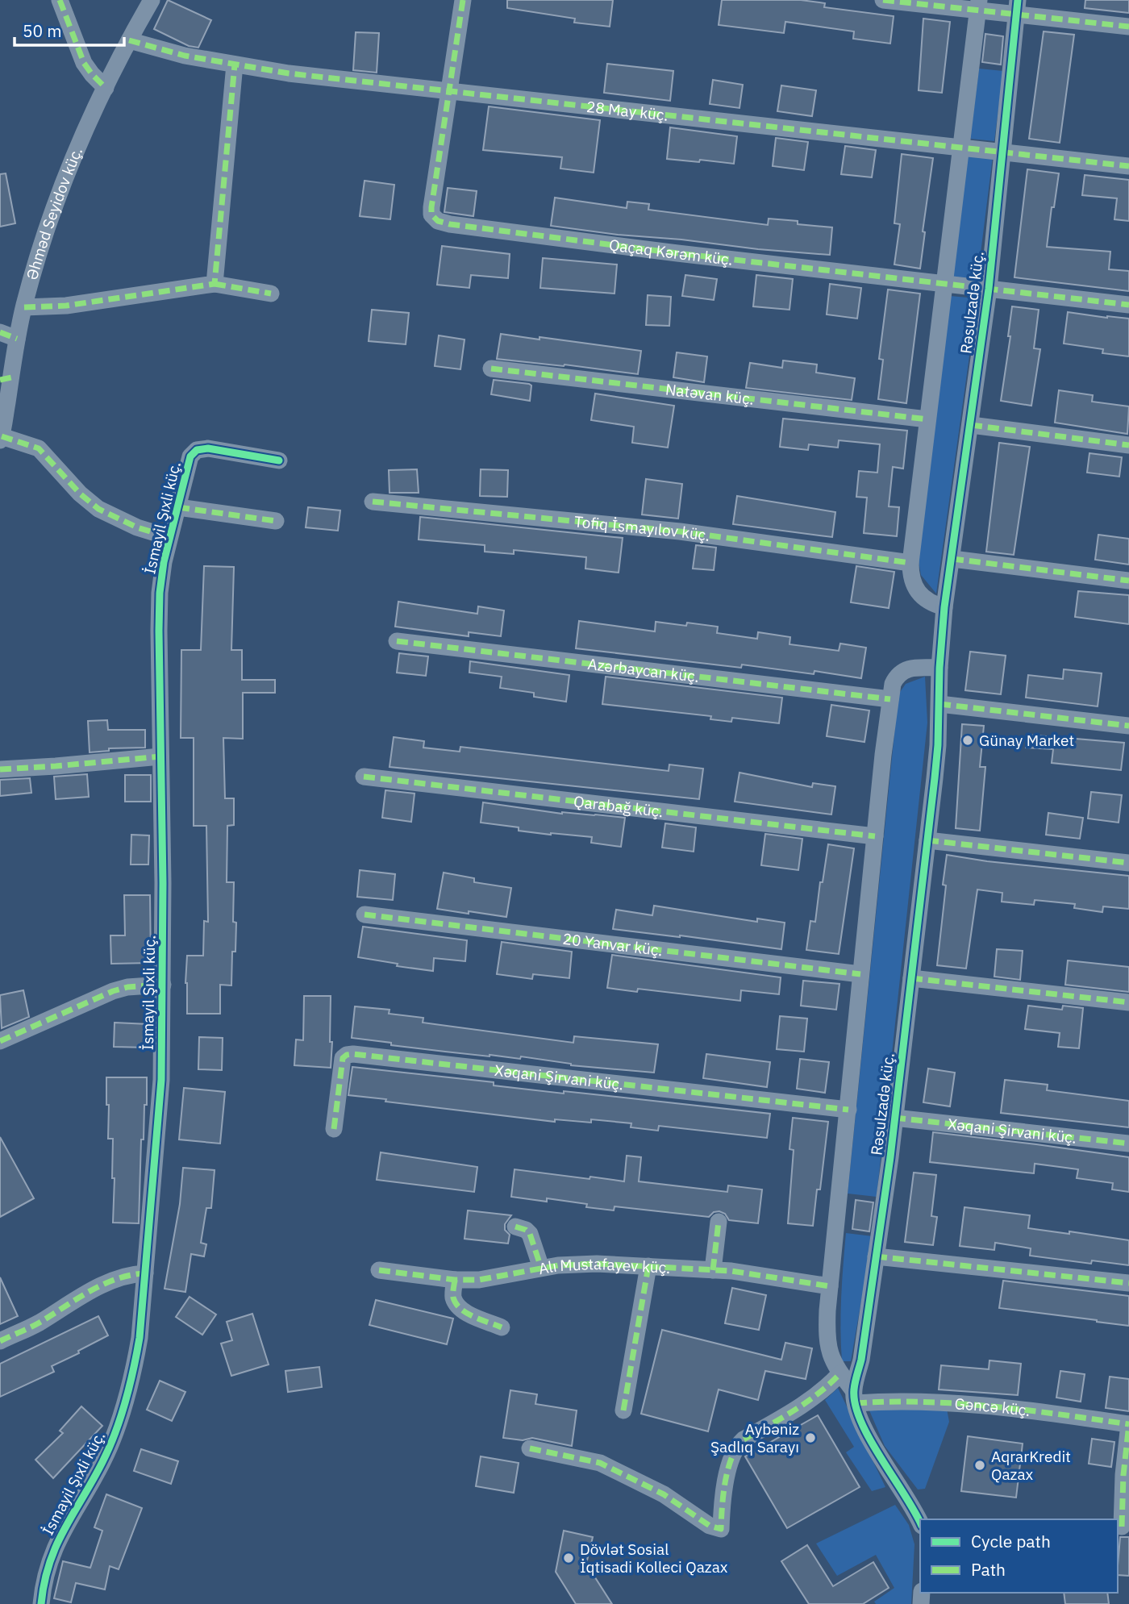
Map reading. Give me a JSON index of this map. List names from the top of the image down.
{
  "streets": {
    "street": [
      "28 May küç.",
      "Əhməd Seyidov küç.",
      "Qaçaq Kərəm küç.",
      "Rəsulzadə küç.",
      "Natəvan küç.",
      "İsmayil Şıxli küç.",
      "Tofiq İsmayılov küç.",
      "Azərbaycan küç.",
      "Qarabağ küç.",
      "20 Yanvar küç.",
      "Xəqani Şirvani küç.",
      "Alı Mustafayev küç.",
      "Gəncə küç."
    ]
  },
  "crossings": [
    ["28 May küç.", "Əhməd Seyidov küç."],
    ["28 May küç.", "Qaçaq Kərəm küç."],
    ["28 May küç.", "Rəsulzadə küç."],
    ["Qaçaq Kərəm küç.", "Rəsulzadə küç."],
    ["Rəsulzadə küç.", "Xəqani Şirvani küç."],
    ["Rəsulzadə küç.", "Gəncə küç."]
  ],
  "places": [
    "Günay Market",
    "Aybəniz Şadlıq Sarayı",
    "AqrarKredit Qazax",
    "Dövlət Sosial İqtisadi Kolleci Qazax"
  ],
  "legend": ["Cycle path", "Path"],
  "scale_bar": "50 m"
}
